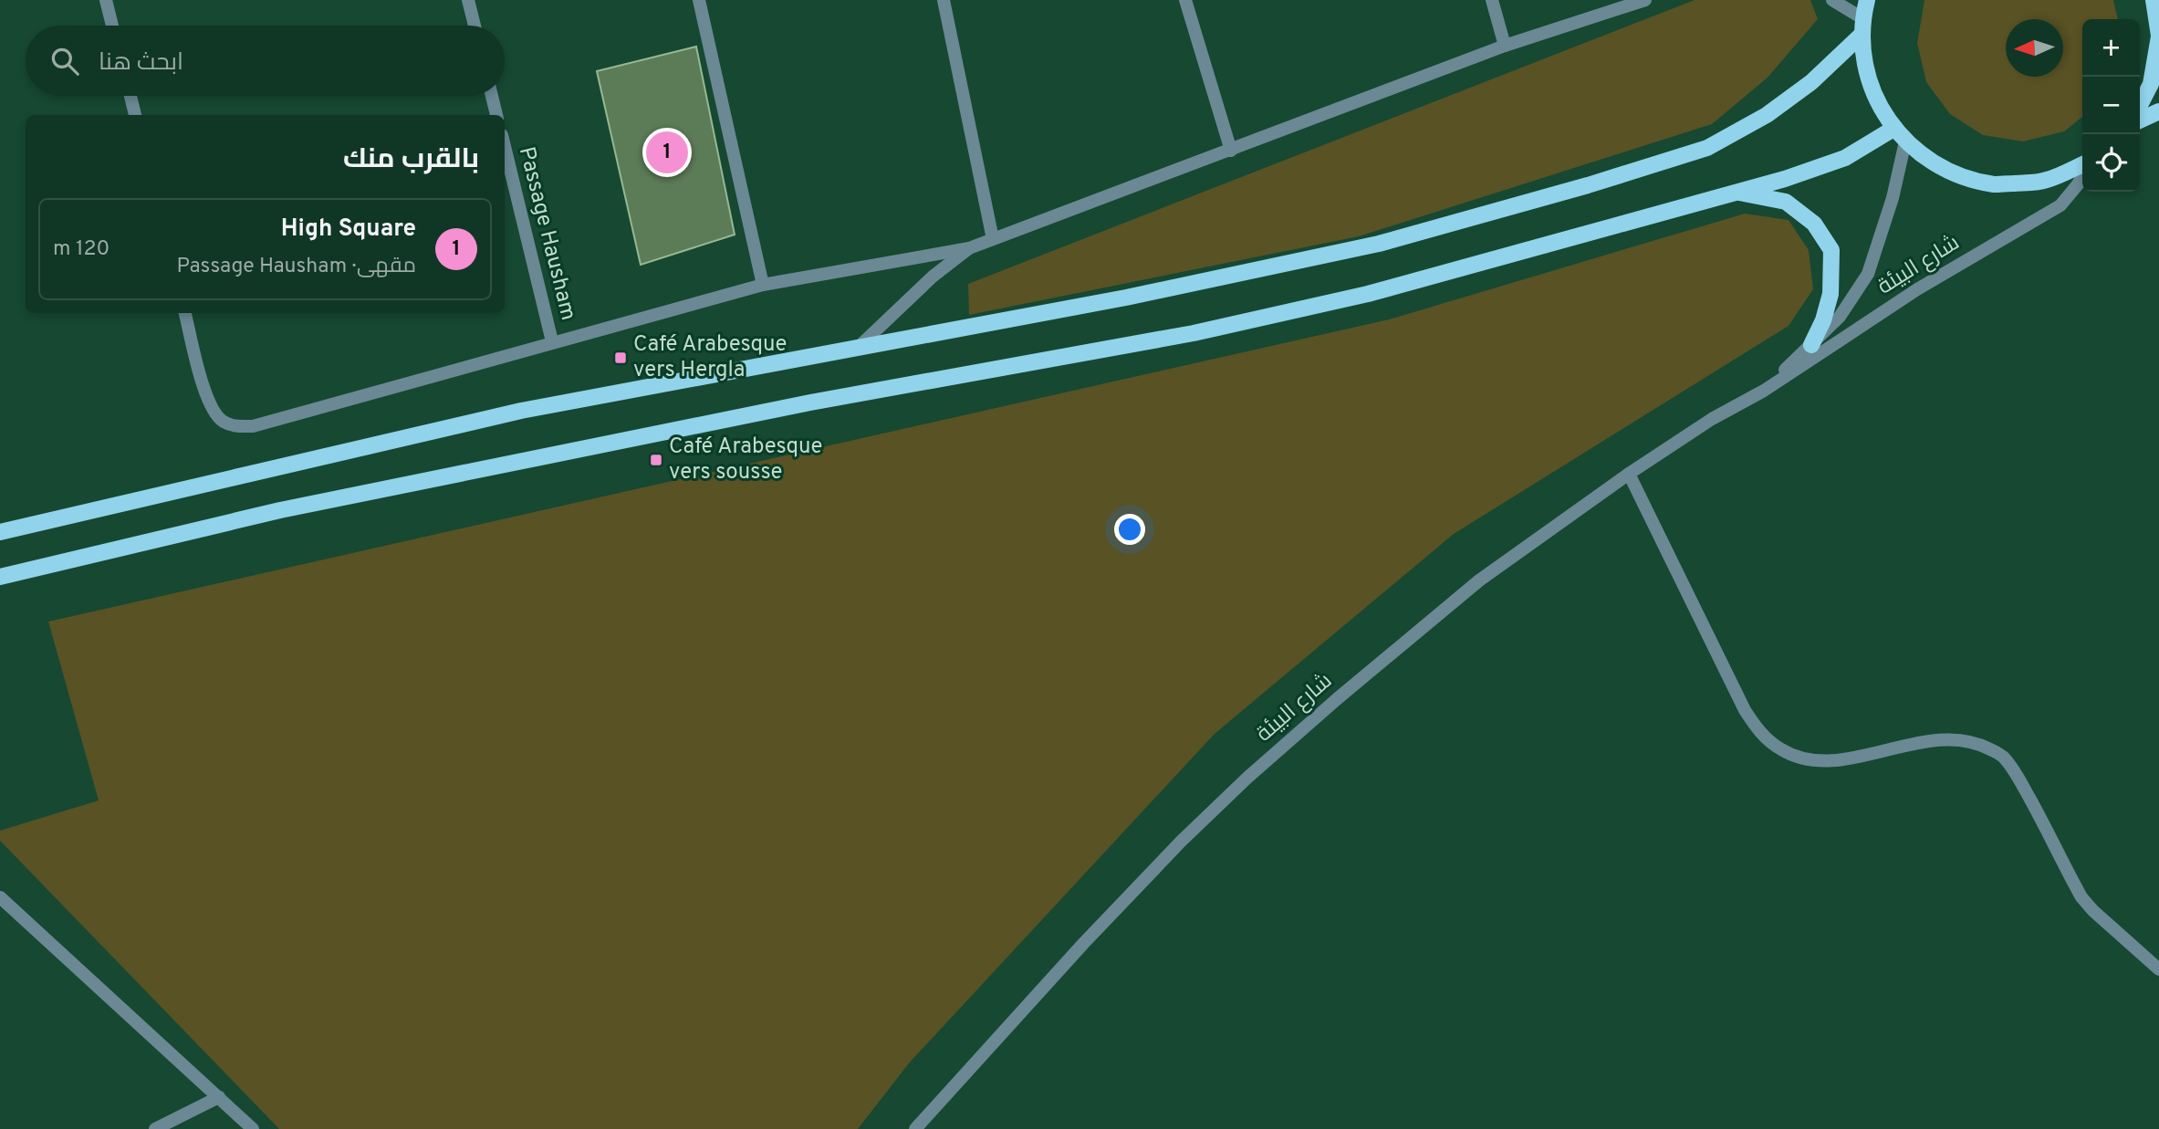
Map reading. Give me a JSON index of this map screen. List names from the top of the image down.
{
  "streets": {
    "street": ["Passage Hausham", "شارع البيئة"]
  },
  "places": {
    "transit": ["Café Arabesque vers Hergla", "Café Arabesque vers sousse"]
  },
  "north": "left",
  "page": {
    "map_buttons": ["+", "−"],
    "search": "ابحث هنا",
    "heading": "بالقرب منك",
    "pins": "1",
    "list": [
      {
        "mark": "1",
        "name": "High Square",
        "note": "مقهى · Passage Hausham",
        "value": "120 m"
      }
    ]
  }
}
